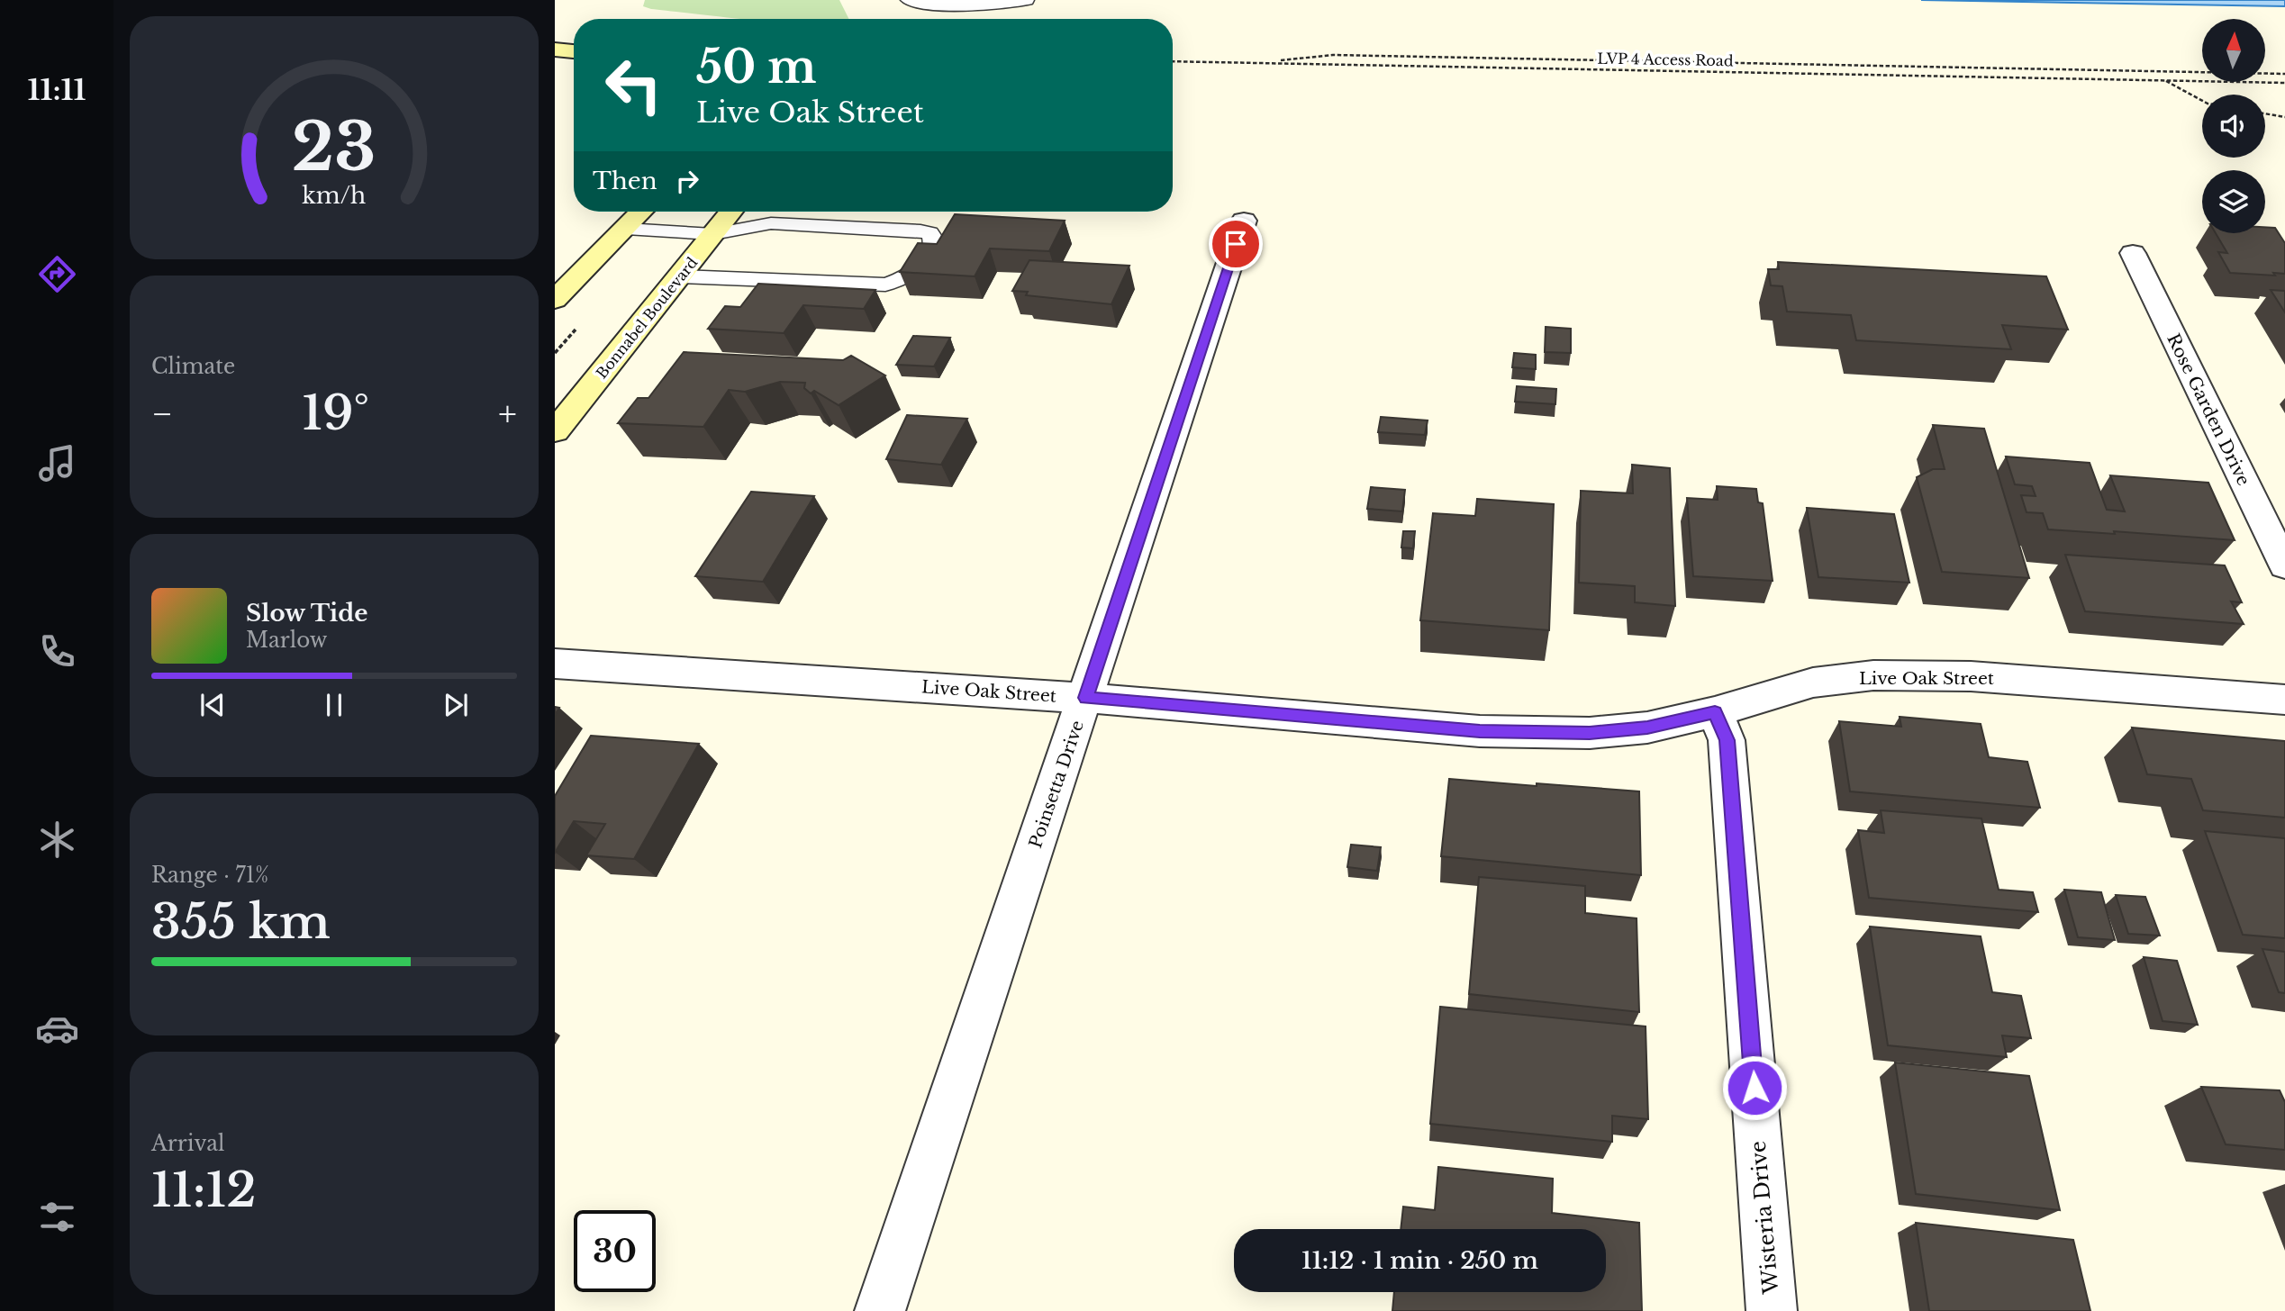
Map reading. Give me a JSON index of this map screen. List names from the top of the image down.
{
  "streets": {
    "street": [
      "Bonnabel Boulevard",
      "Rose Garden Drive",
      "Live Oak Street",
      "Poinsetta Drive",
      "Wisteria Drive"
    ],
    "path": ["LVP 4 Access Road"]
  },
  "crossings": [
    ["Live Oak Street", "Poinsetta Drive"],
    ["Live Oak Street", "Wisteria Drive"]
  ],
  "north": "top",
  "page": {
    "tabs": "11:11",
    "turn": ["50 m", "Live Oak Street"],
    "then": "Then",
    "tile": [
      "Climate",
      ["Range · 71%", "355 km"],
      ["Arrival", "11:12"]
    ],
    "heat": ["−", "19°", "+"],
    "song": ["Slow Tide", "Marlow"],
    "limit": "30",
    "trip": "11:12 · 1 min · 250 m",
    "gauge": ["23", "km/h"]
  }
}
